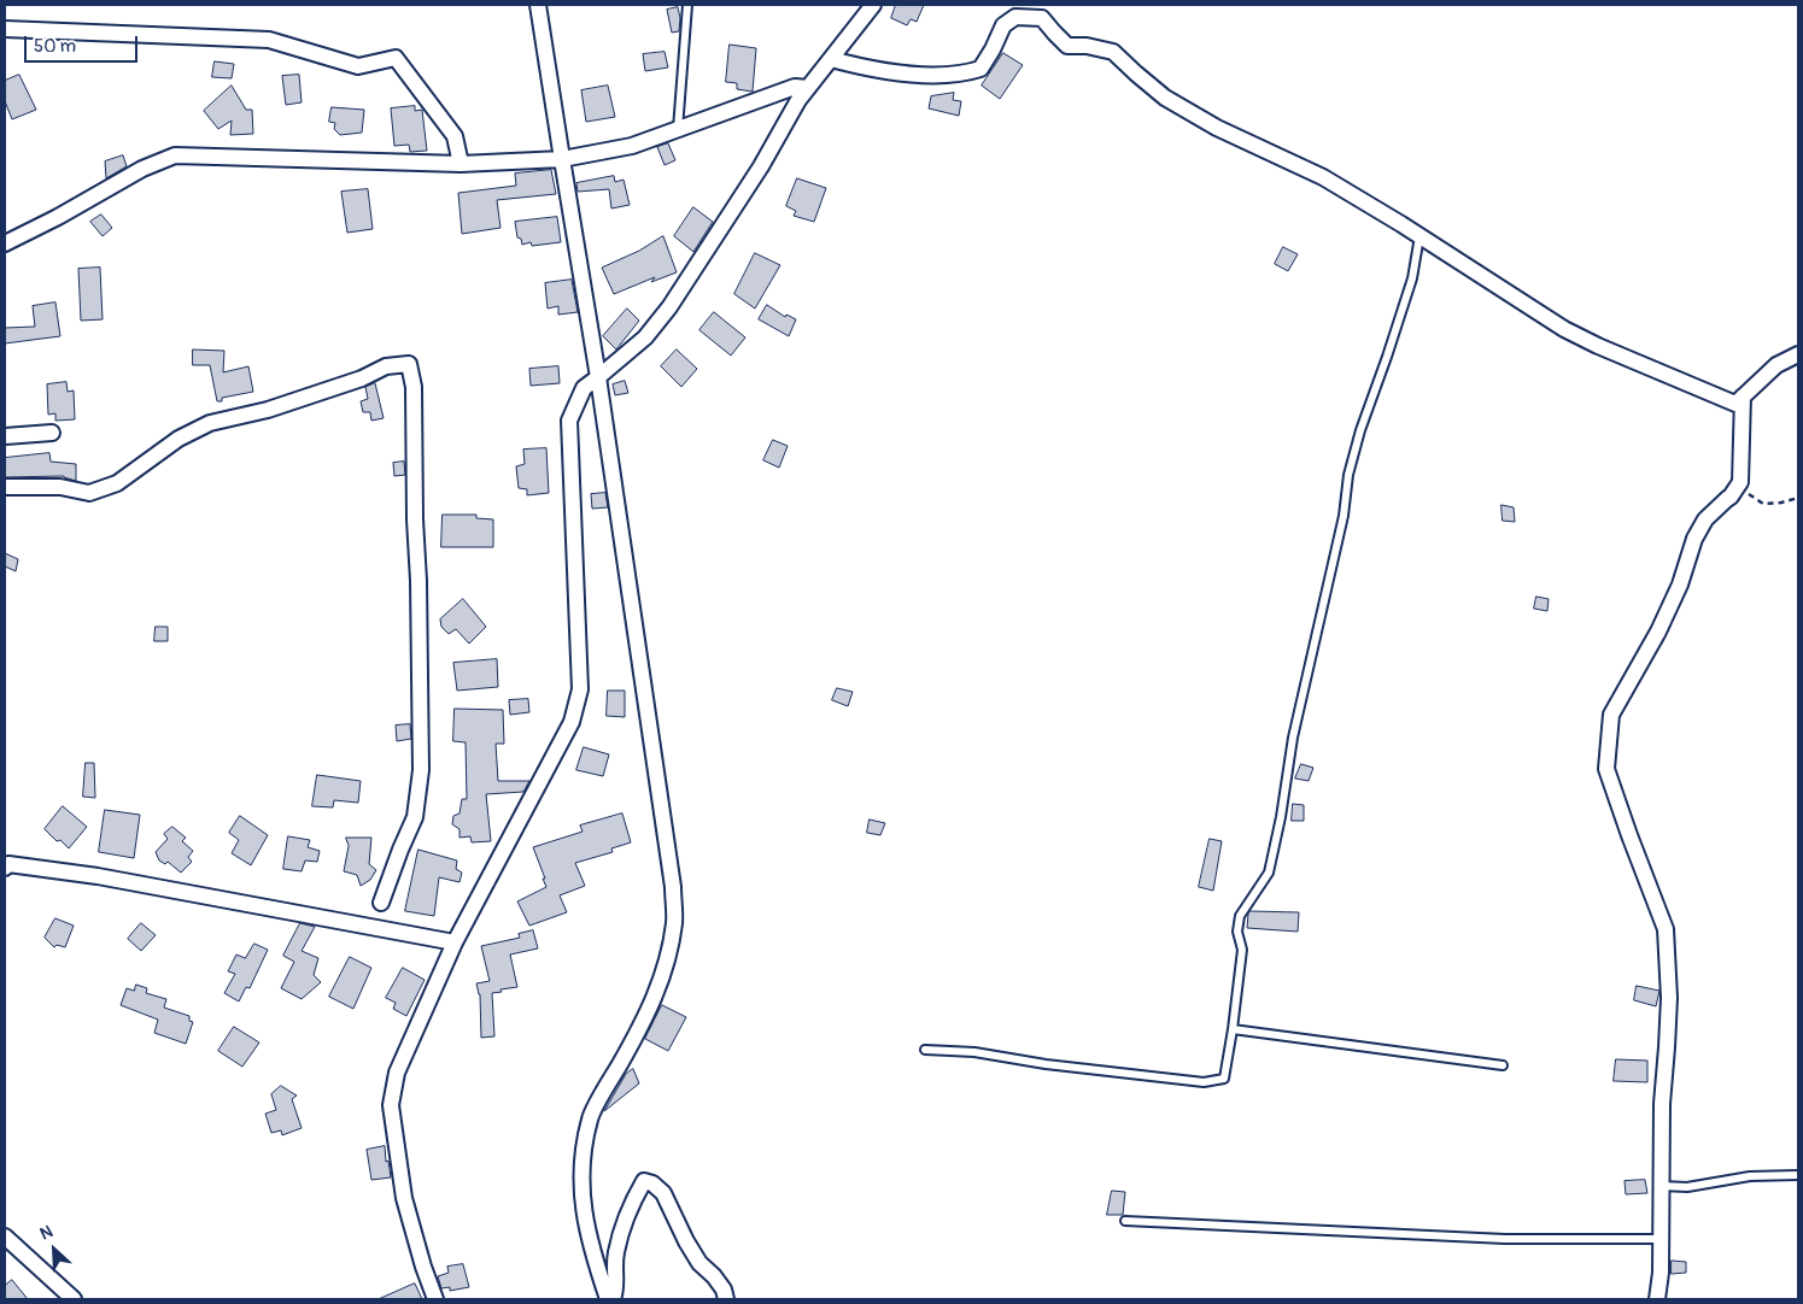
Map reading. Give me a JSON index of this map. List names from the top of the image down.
{
  "scale_bar": "50 m",
  "north": "top left"
}
